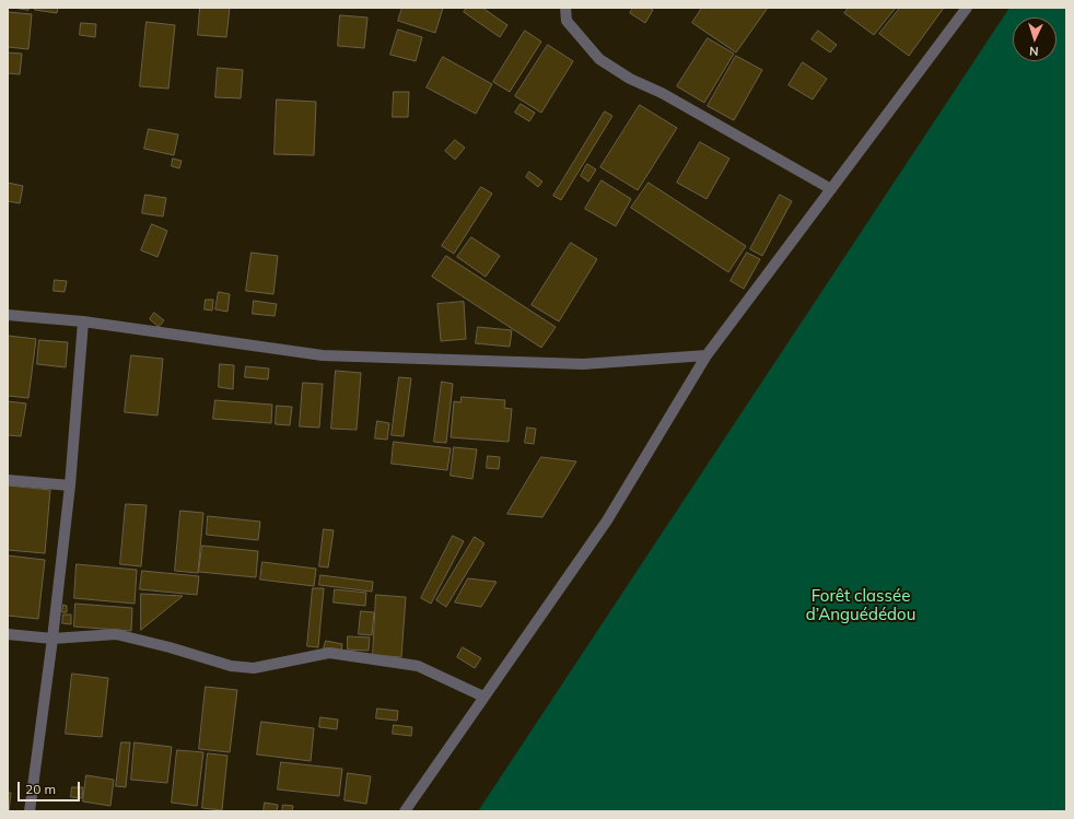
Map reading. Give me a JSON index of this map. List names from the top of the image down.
{
  "parks": ["Forêt classée d’Anguédédou"],
  "scale_bar": "20 m",
  "north": "bottom"
}
